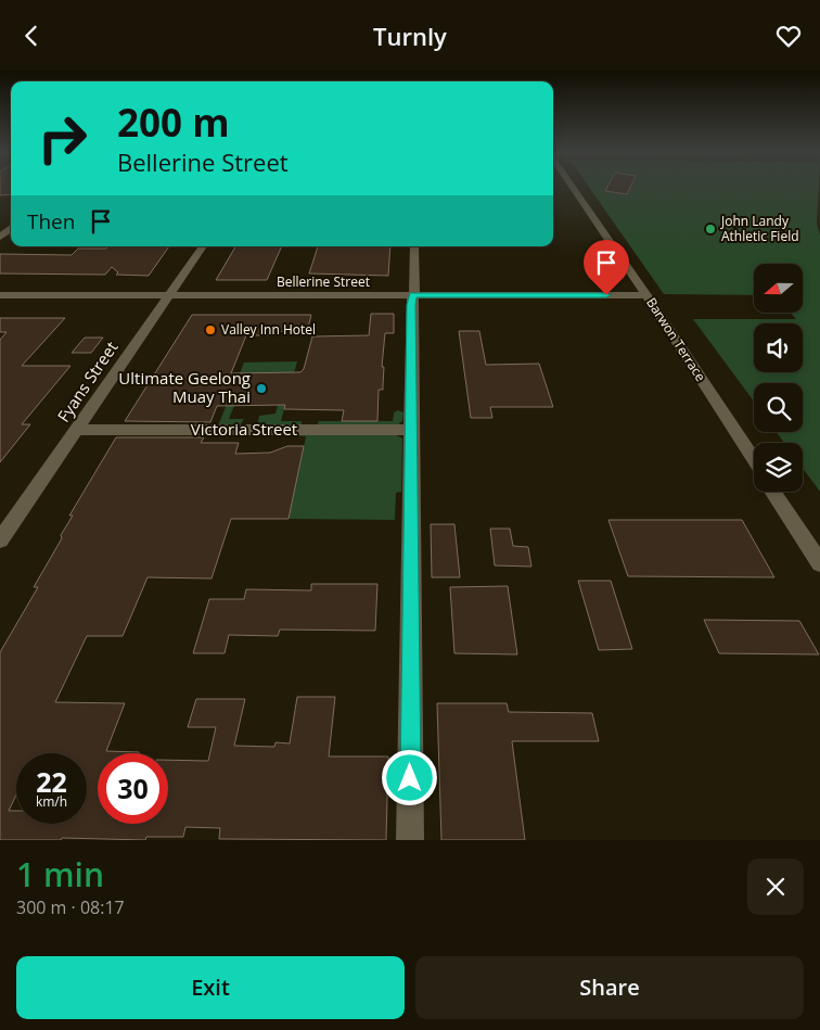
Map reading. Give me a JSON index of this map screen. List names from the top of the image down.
{
  "streets": {
    "street": [
      "Bellerine Street",
      "Barwon Terrace",
      "Fyans Street",
      "Victoria Street"
    ]
  },
  "crossings": [
    ["Bellerine Street", "Barwon Terrace"],
    ["Bellerine Street", "Fyans Street"],
    ["Fyans Street", "Victoria Street"]
  ],
  "places": ["John Landy Athletic Field", "Valley Inn Hotel", "Ultimate Geelong Muay Thai"],
  "north": "left",
  "page": {
    "header": "Turnly",
    "turn": ["200 m", "Bellerine Street"],
    "then": "Then",
    "speed": "22 km/h",
    "limit": "30",
    "heading": ["1 min", "300 m · 08:17"],
    "buttons": ["Exit", "Share"]
  }
}
